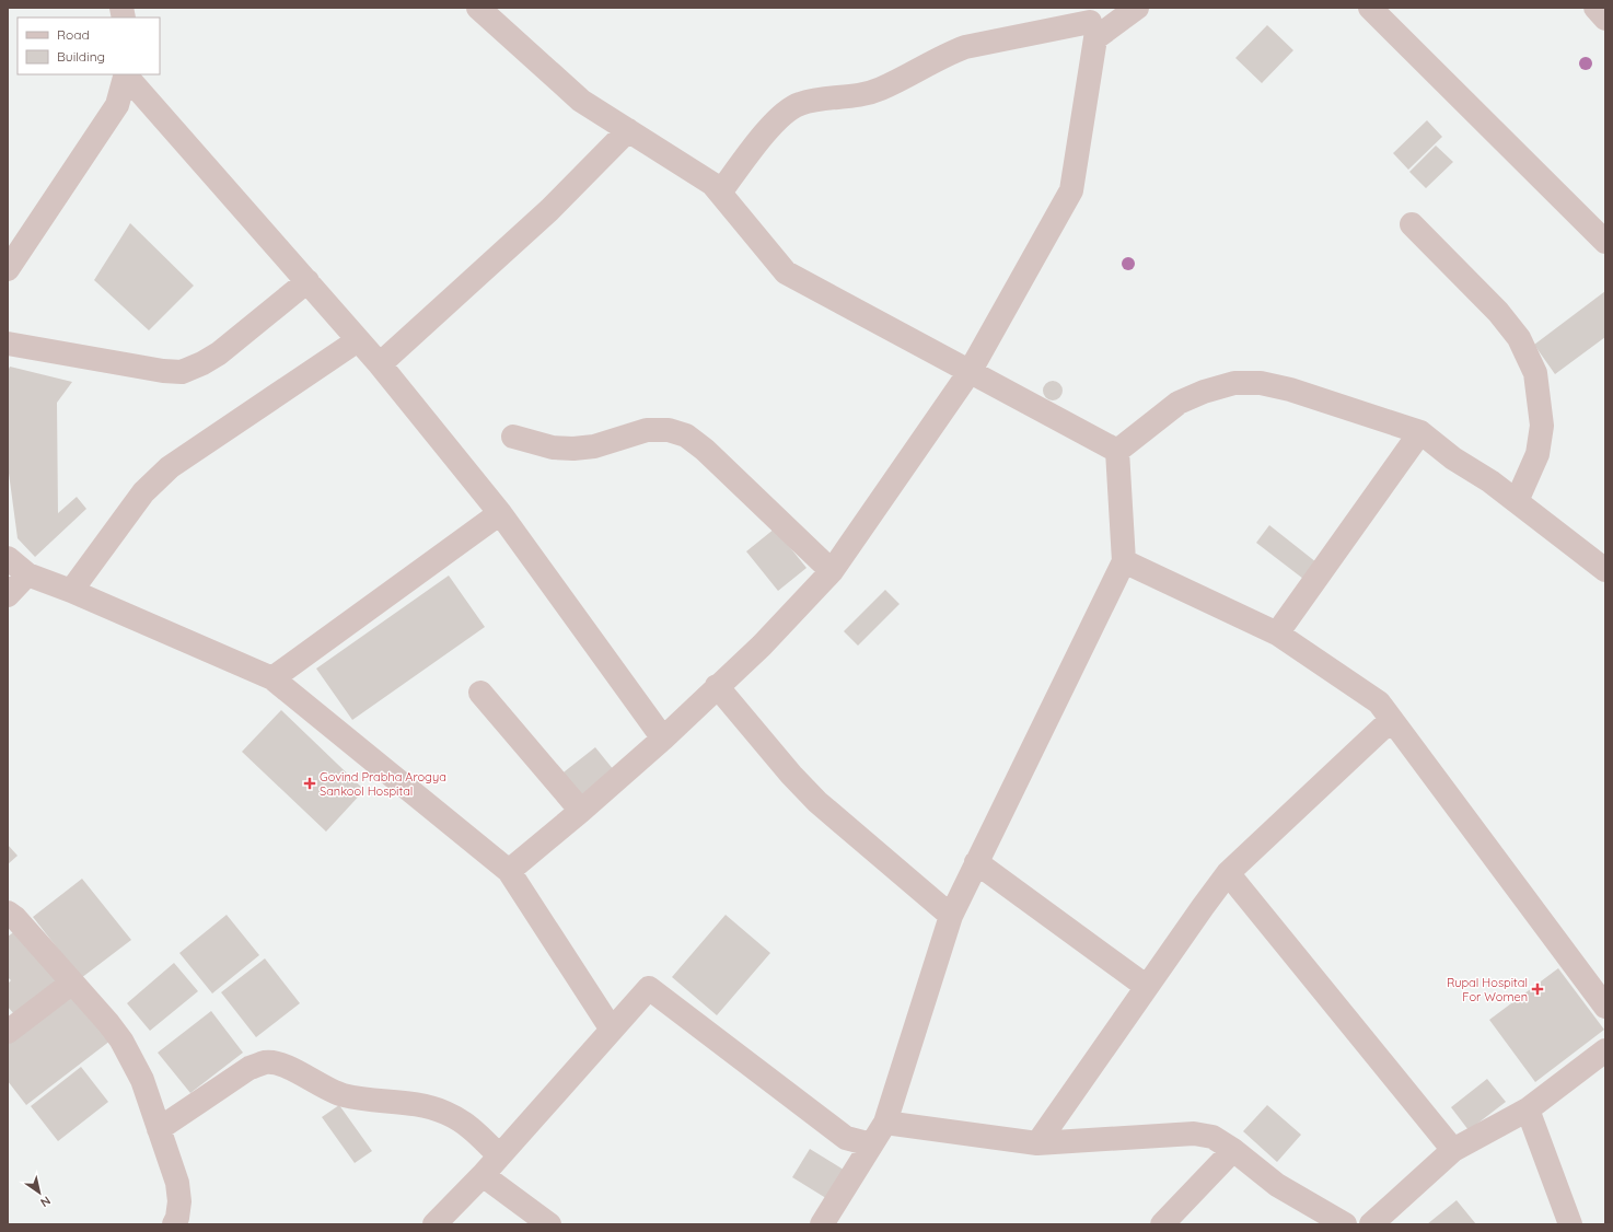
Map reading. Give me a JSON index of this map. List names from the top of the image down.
{
  "places": {
    "health": ["Govind Prabha Arogya Sankool Hospital", "Rupal Hospital For Women"]
  },
  "legend": ["Road", "Building"],
  "north": "bottom right"
}
